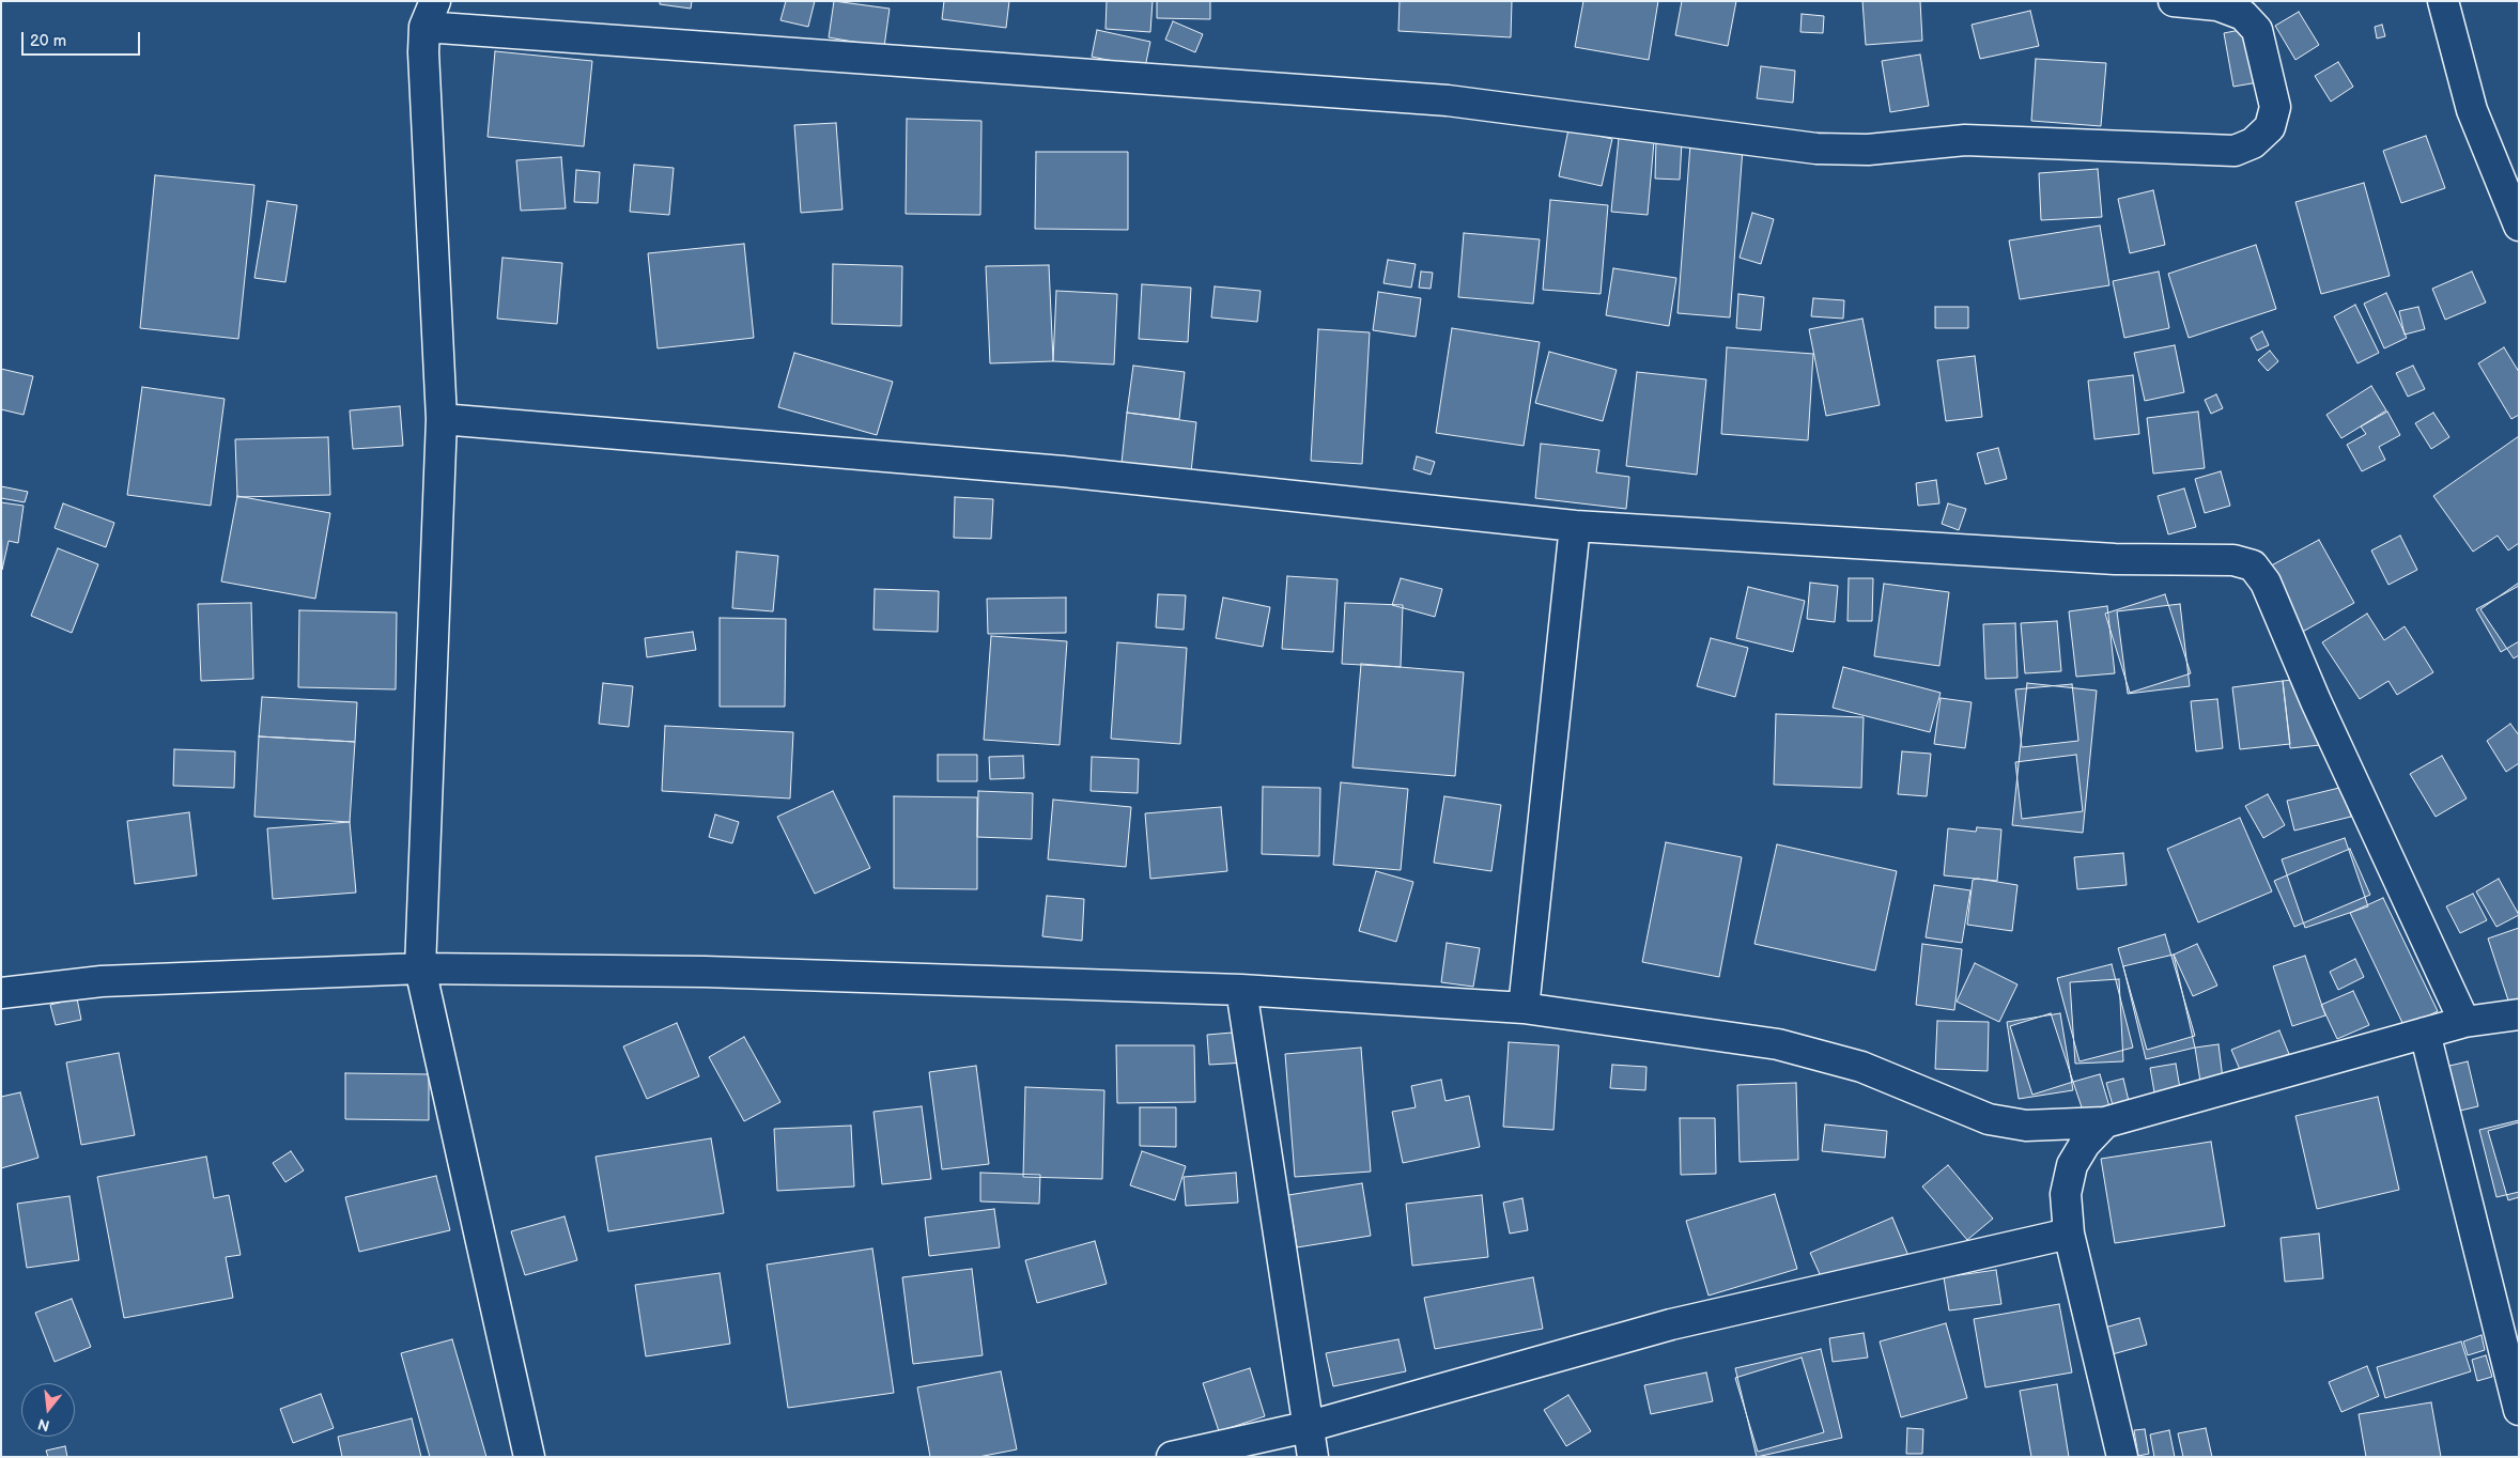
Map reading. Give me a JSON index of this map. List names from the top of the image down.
{
  "scale_bar": "20 m",
  "north": "bottom"
}
